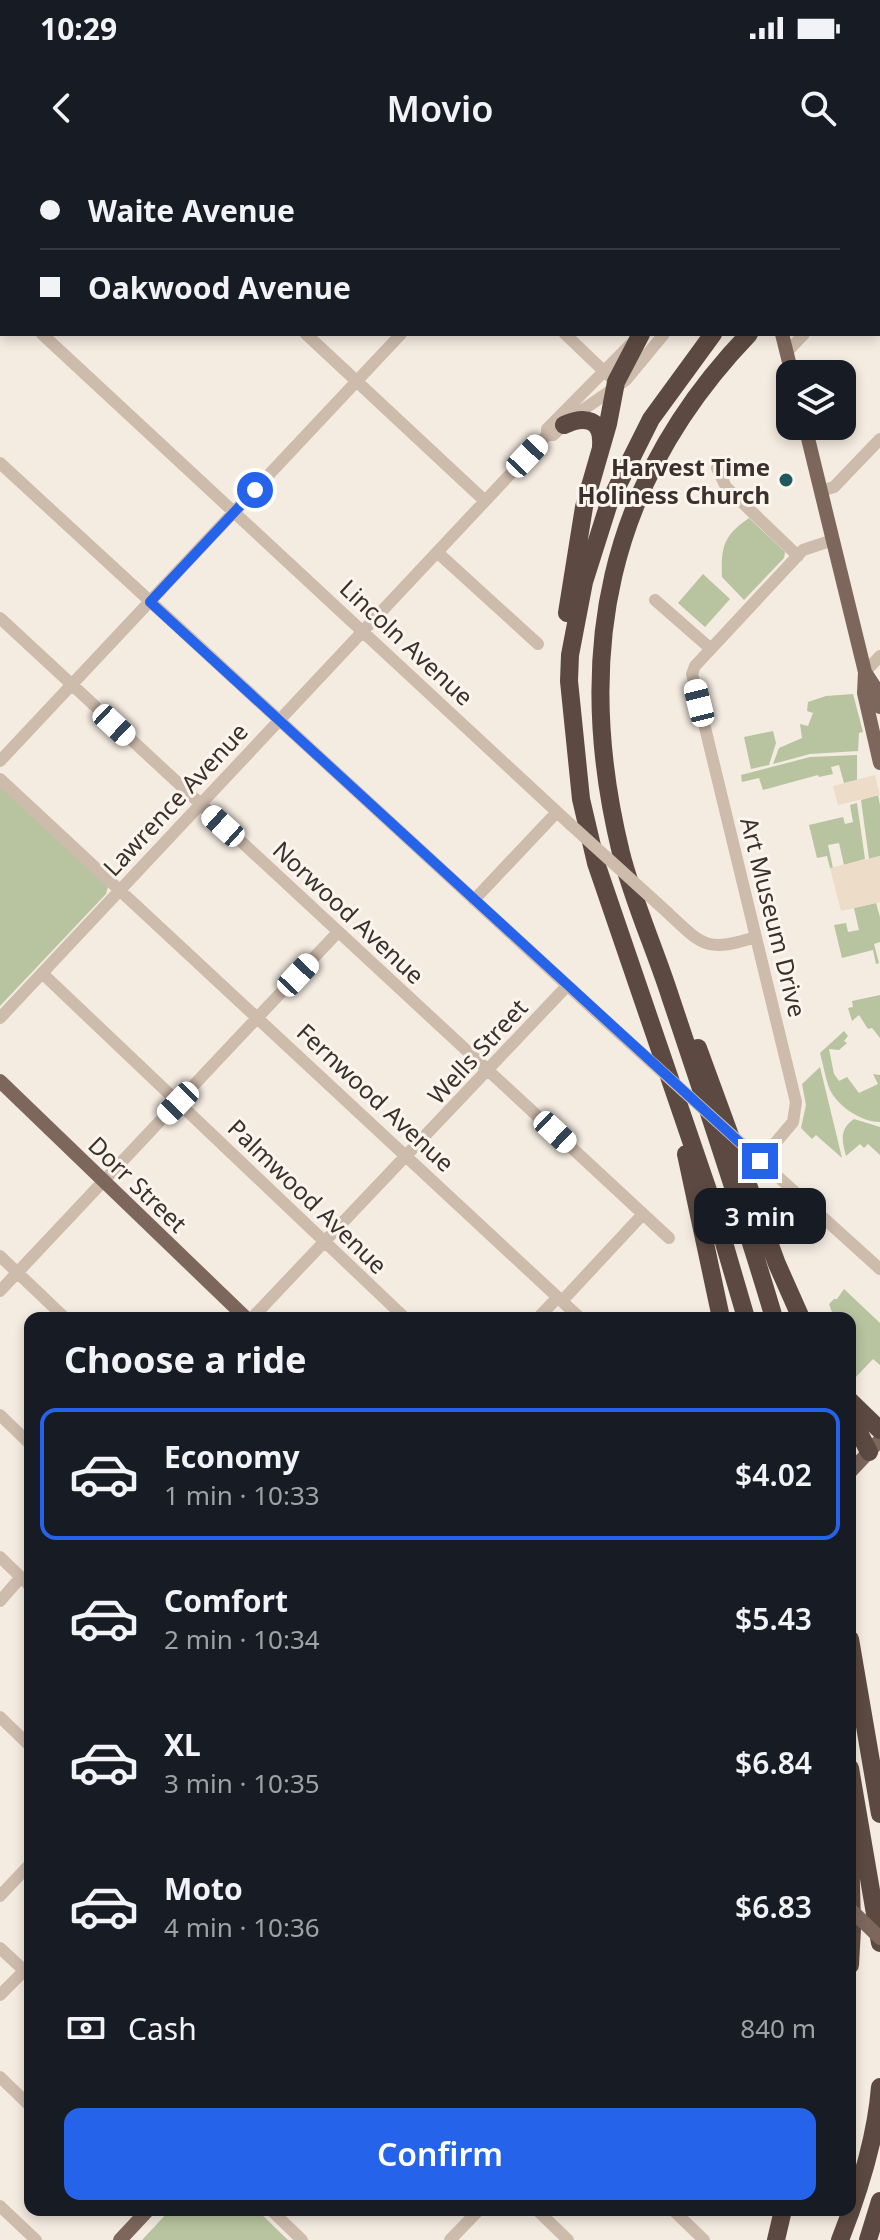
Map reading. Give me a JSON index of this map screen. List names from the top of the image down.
{
  "streets": {
    "main road": ["Dorr Street"],
    "street": [
      "Lincoln Avenue",
      "Lawrence Avenue",
      "Norwood Avenue",
      "Art Museum Drive",
      "Wells Street",
      "Fernwood Avenue",
      "Palmwood Avenue"
    ]
  },
  "crossings": [
    ["Lincoln Avenue", "Lawrence Avenue"],
    ["Lincoln Avenue", "Art Museum Drive"],
    ["Lawrence Avenue", "Norwood Avenue"],
    ["Lawrence Avenue", "Fernwood Avenue"],
    ["Lawrence Avenue", "Palmwood Avenue"],
    ["Norwood Avenue", "Wells Street"],
    ["Wells Street", "Fernwood Avenue"],
    ["Wells Street", "Palmwood Avenue"]
  ],
  "places": ["Harvest Time Holiness Church"],
  "page": {
    "status": "10:29",
    "header": "Movio",
    "banner": ["Waite Avenue", "Oakwood Avenue"],
    "bubble": "3 min",
    "heading": "Choose a ride",
    "list": [
      {
        "name": "Economy",
        "note": "1 min · 10:33",
        "value": "$4.02"
      },
      {
        "name": "Comfort",
        "note": "2 min · 10:34",
        "value": "$5.43"
      },
      {
        "name": "XL",
        "note": "3 min · 10:35",
        "value": "$6.84"
      },
      {
        "name": "Moto",
        "note": "4 min · 10:36",
        "value": "$6.83"
      }
    ],
    "pay": ["Cash", "840 m"],
    "buttons": "Confirm"
  }
}
